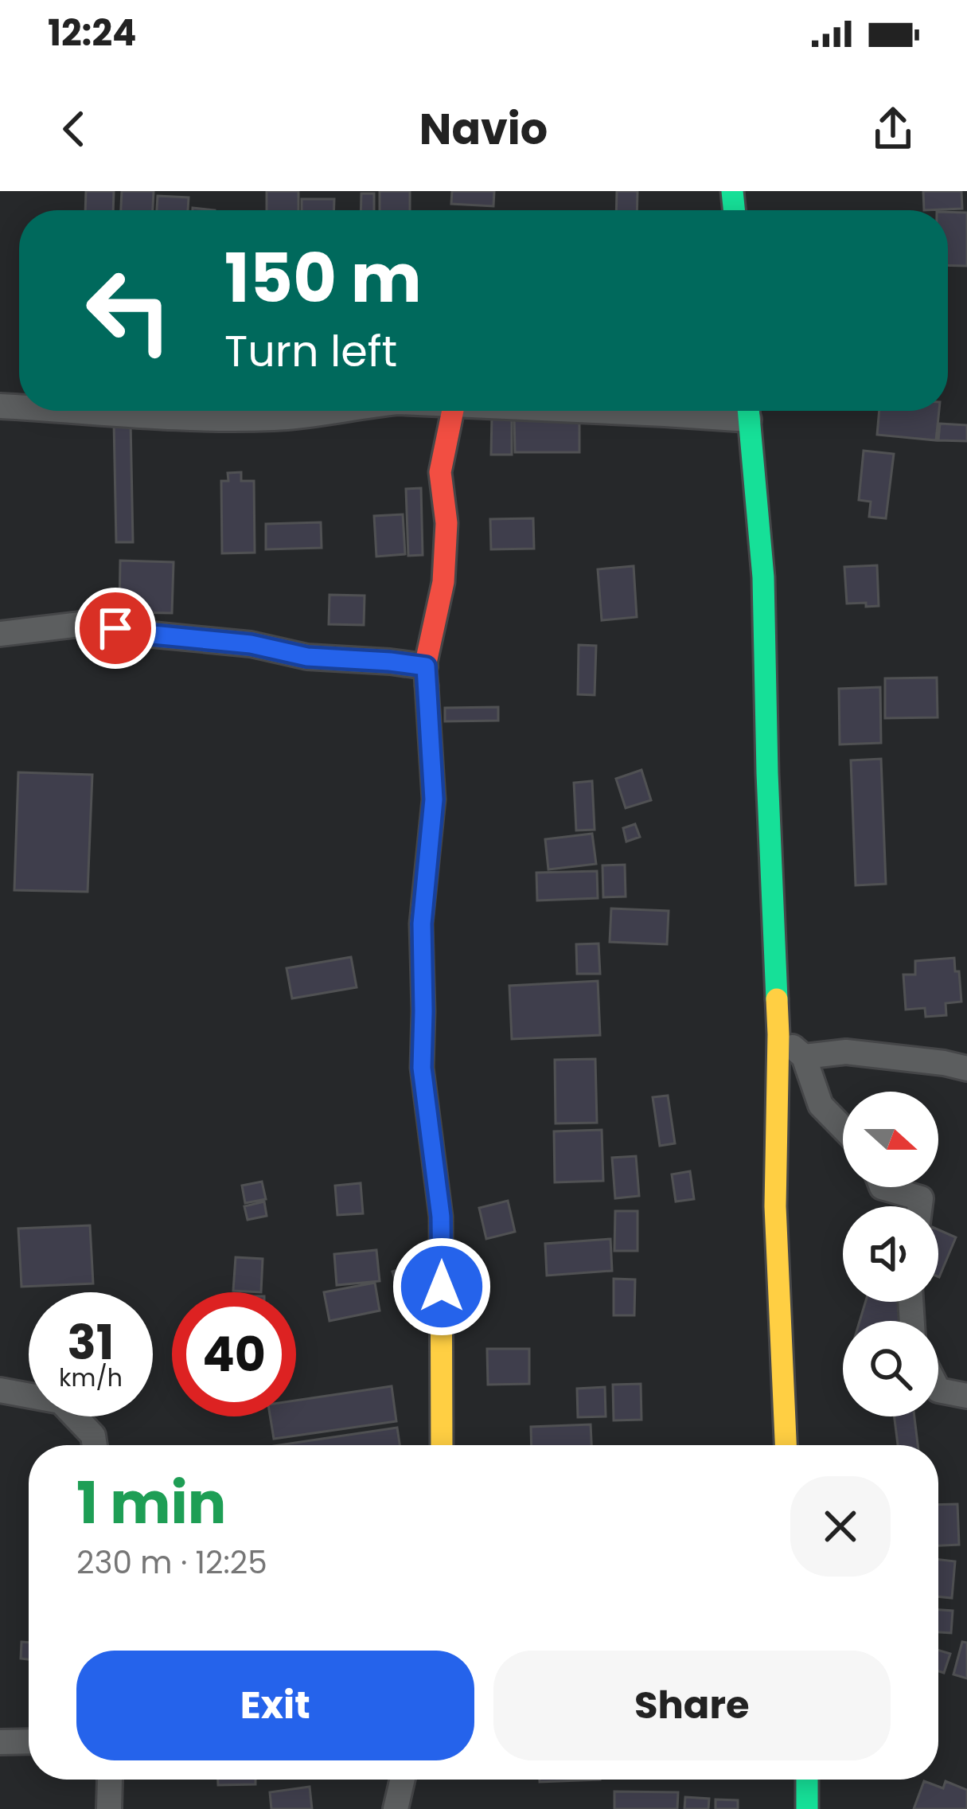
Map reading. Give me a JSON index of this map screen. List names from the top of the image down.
{
  "north": "right",
  "page": {
    "status": "12:24",
    "header": "Navio",
    "turn": ["150 m", "Turn left"],
    "speed": "31 km/h",
    "limit": "40",
    "heading": ["1 min", "230 m · 12:25"],
    "buttons": ["Exit", "Share"]
  }
}
